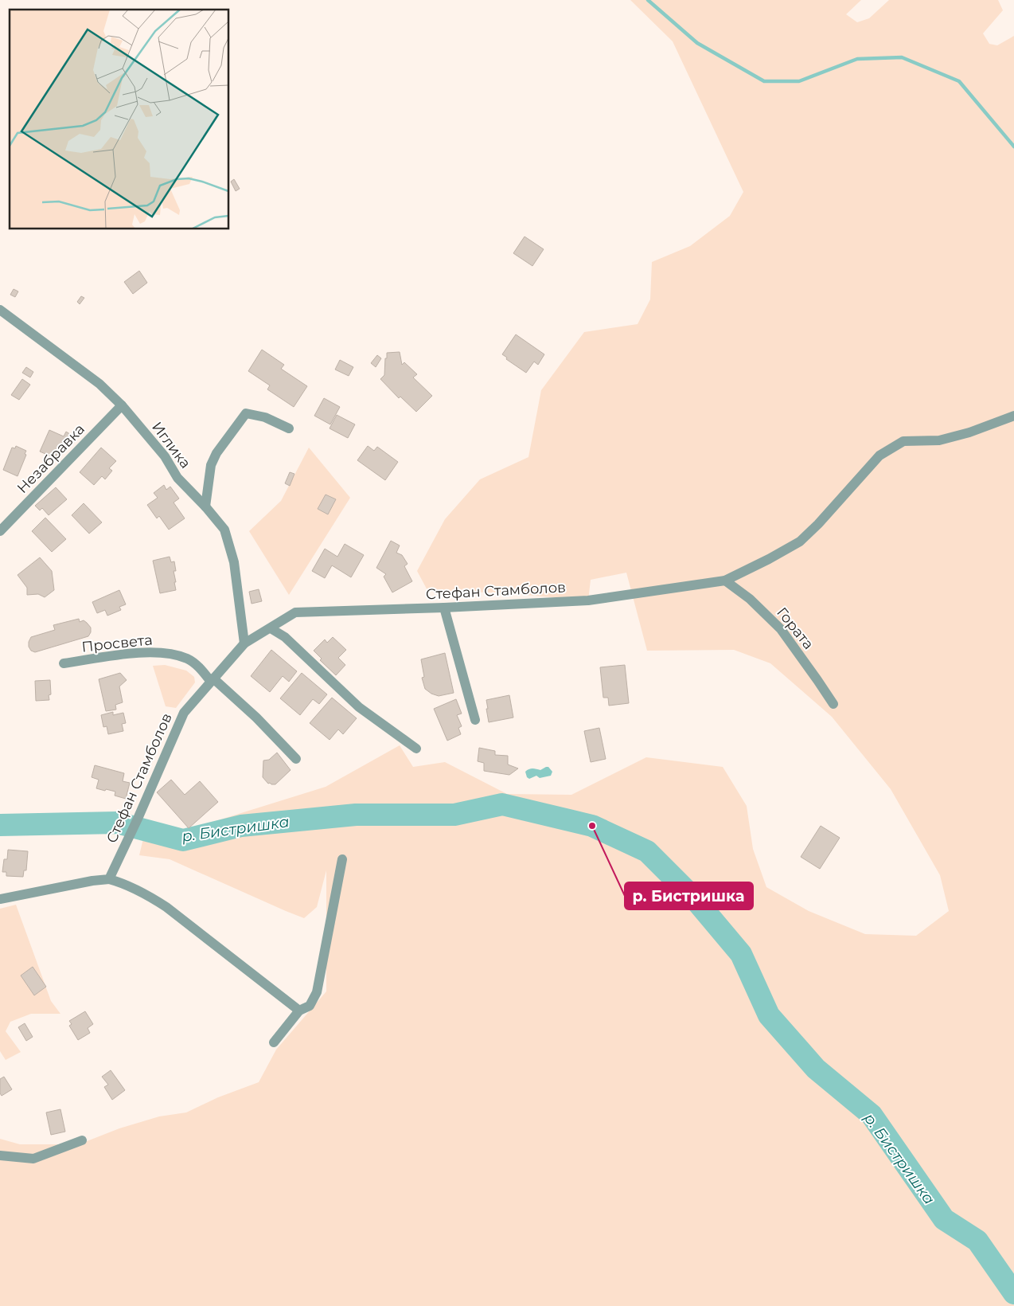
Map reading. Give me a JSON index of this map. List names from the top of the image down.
{
  "streets": {
    "street": [
      "Иглика",
      "Незабравка",
      "Стефан Стамболов",
      "Гората",
      "Просвета"
    ]
  },
  "crossings": [
    ["Иглика", "Незабравка"],
    ["Иглика", "Стефан Стамболов"],
    ["Стефан Стамболов", "Гората"],
    ["Стефан Стамболов", "Просвета"]
  ],
  "water": ["р. Бистришка"],
  "places": ["р. Бистришка"]
}
